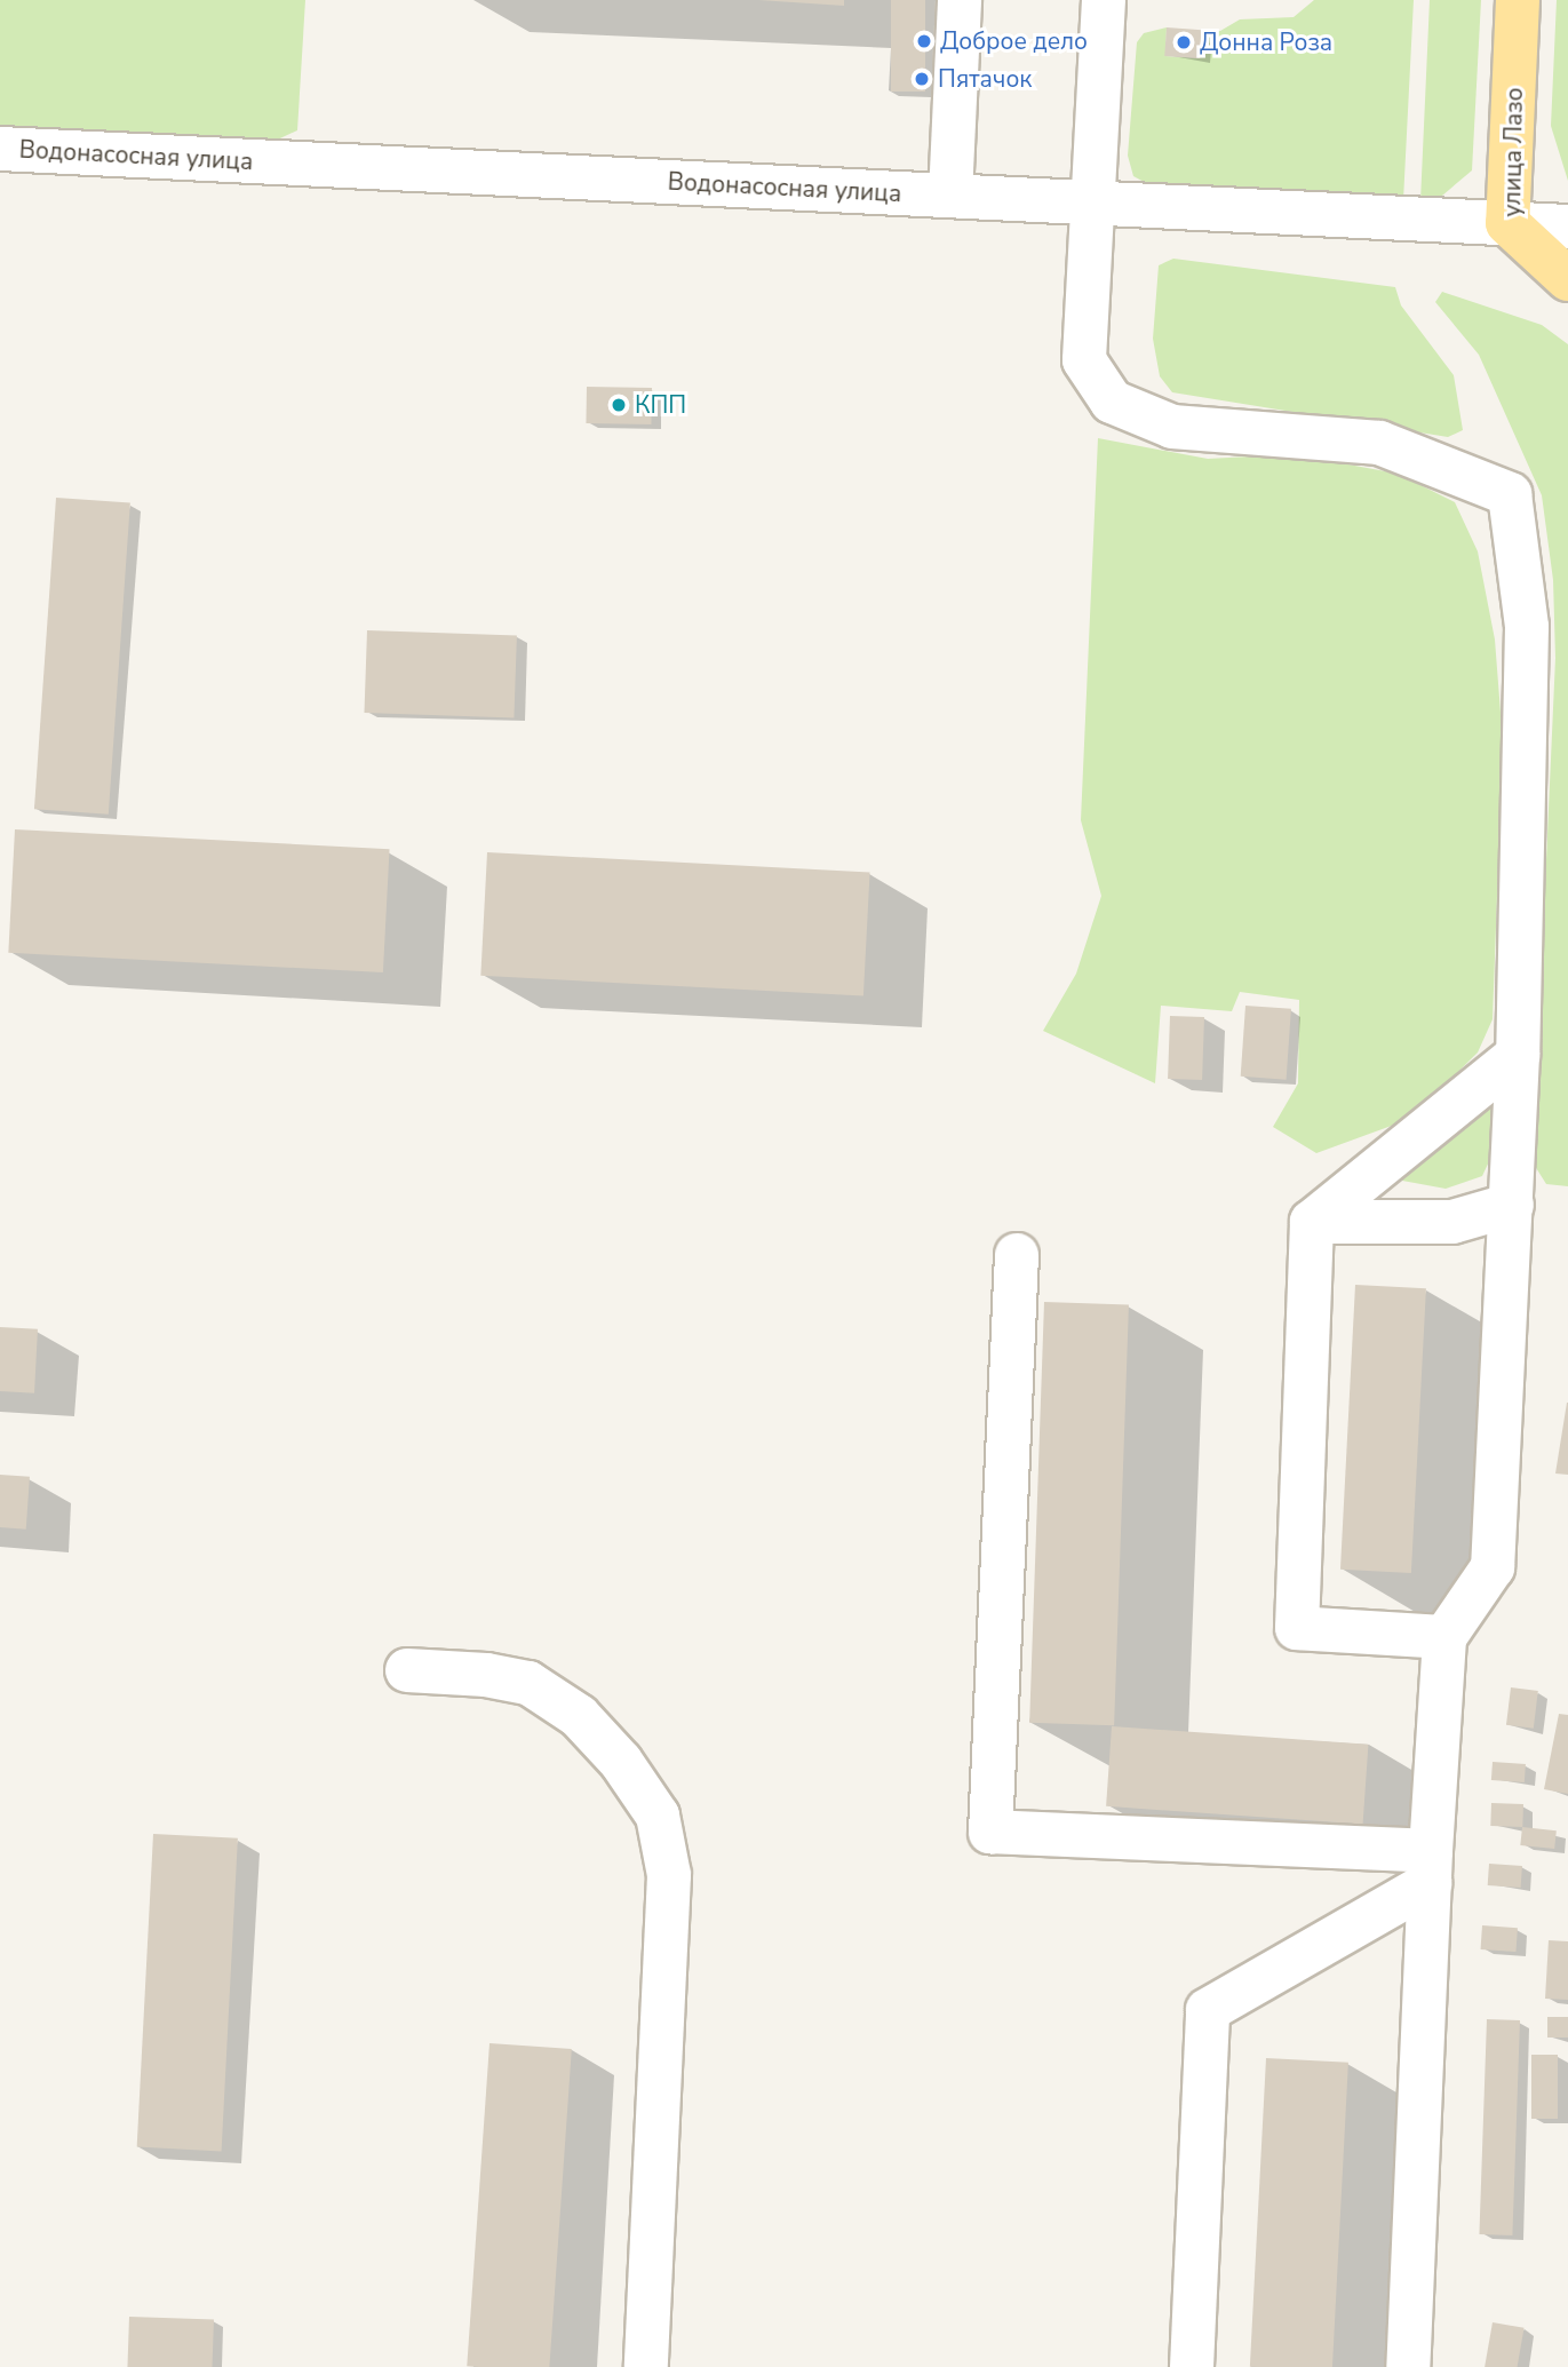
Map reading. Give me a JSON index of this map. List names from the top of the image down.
{
  "streets": {
    "main road": ["улица Лазо"],
    "street": ["Водонасосная улица"]
  },
  "crossings": [
    ["улица Лазо", "Водонасосная улица"]
  ],
  "places": [
    "Доброе дело",
    "Донна Роза",
    "Пятачок",
    "КПП"
  ]
}
